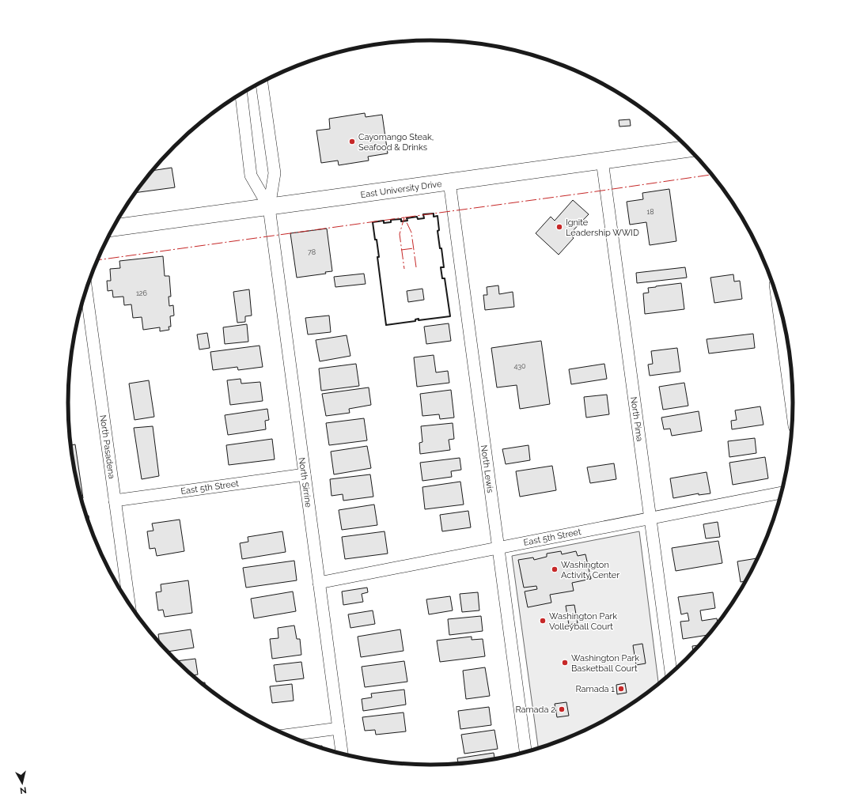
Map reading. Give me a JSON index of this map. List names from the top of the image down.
{
  "streets": {
    "main road": ["East University Drive"],
    "street": [
      "North Pima",
      "North Pasadena",
      "North Lewis",
      "North Sirrine",
      "East 5th Street"
    ]
  },
  "crossings": [
    ["East University Drive", "North Pima"],
    ["East University Drive", "North Lewis"],
    ["East University Drive", "North Sirrine"],
    ["North Pima", "East 5th Street"],
    ["North Pasadena", "East 5th Street"],
    ["North Lewis", "East 5th Street"],
    ["North Sirrine", "East 5th Street"]
  ],
  "places": [
    "Cayomango Steak, Seafood & Drinks",
    "Ignite Leadership WWID",
    "Washington Activity Center",
    "Washington Park Volleyball Court",
    "Washington Park Basketball Court",
    "Ramada 1",
    "Ramada 2"
  ],
  "house_numbers": [
    "18",
    "78",
    "126",
    "430"
  ],
  "north": "bottom"
}
